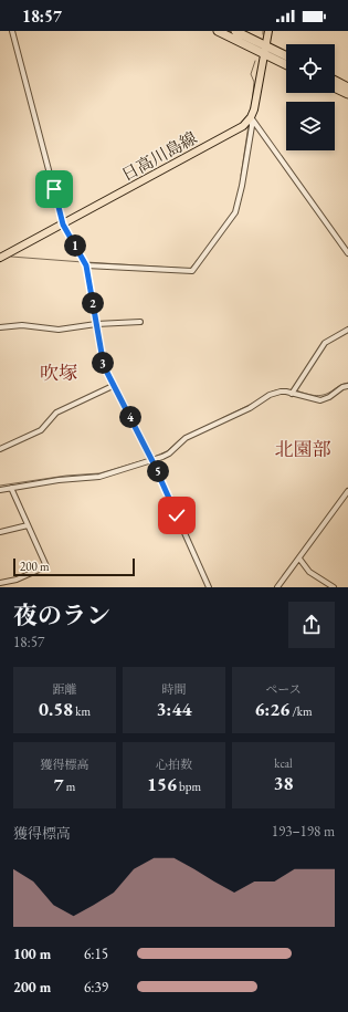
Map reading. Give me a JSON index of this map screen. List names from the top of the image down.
{
  "streets": {
    "main road": ["日高川島線"]
  },
  "districts": ["吹塚", "北園部"],
  "scale_bar": "200 m",
  "page": {
    "status": "18:57",
    "pins": [
      "1",
      "2",
      "3",
      "4",
      "5"
    ],
    "scale": "200 m",
    "heading": ["夜のラン", "18:57"],
    "stats": [
      ["距離", "0.58 km"],
      ["時間", "3:44"],
      ["ペース", "6:26 /km"],
      ["獲得標高", "7 m"],
      ["心拍数", "156 bpm"],
      ["kcal", "38"]
    ],
    "chart": ["獲得標高", "193–198 m"],
    "list": [
      {
        "name": "100 m",
        "note": "6:15"
      },
      {
        "name": "200 m",
        "note": "6:39"
      }
    ]
  }
}
